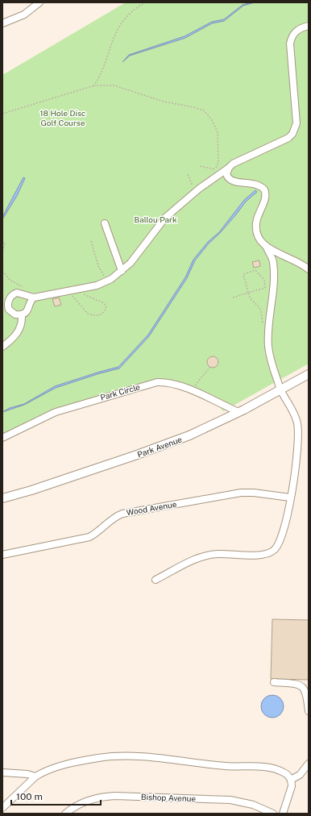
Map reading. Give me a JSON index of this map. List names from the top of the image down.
{
  "streets": {
    "main road": ["Park Avenue"],
    "street": ["Park Circle", "Wood Avenue", "Bishop Avenue"]
  },
  "crossings": [
    ["Park Circle", "Park Avenue"]
  ],
  "parks": ["18 Hole Disc Golf Course", "Ballou Park"],
  "scale_bar": "100 m"
}
